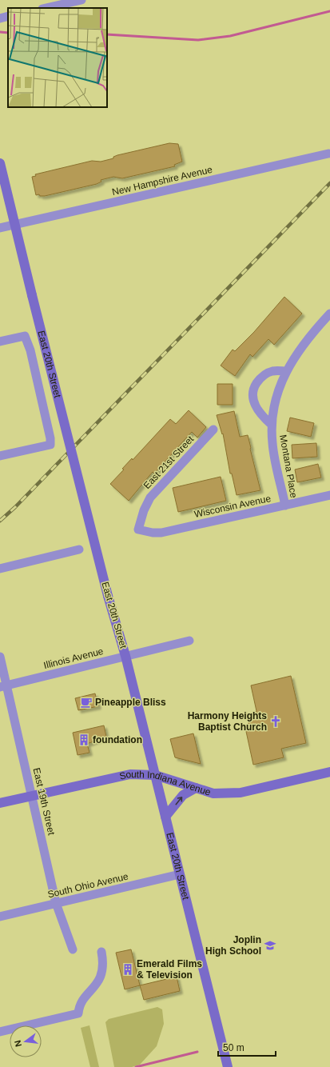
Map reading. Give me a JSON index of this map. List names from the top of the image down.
{
  "streets": {
    "main road": ["East 20th Street", "South Indiana Avenue"],
    "street": [
      "New Hampshire Avenue",
      "East 21st Street",
      "Montana Place",
      "Wisconsin Avenue",
      "Illinois Avenue",
      "East 19th Street",
      "South Ohio Avenue"
    ]
  },
  "crossings": [
    ["New Hampshire Avenue", "East 20th Street"],
    ["East 20th Street", "Illinois Avenue"],
    ["East 20th Street", "South Indiana Avenue"],
    ["East 20th Street", "South Ohio Avenue"],
    ["East 21st Street", "Wisconsin Avenue"],
    ["Montana Place", "Wisconsin Avenue"],
    ["Illinois Avenue", "East 19th Street"],
    ["South Indiana Avenue", "East 19th Street"],
    ["East 19th Street", "South Ohio Avenue"]
  ],
  "places": {
    "cafe": ["Pineapple Bliss"],
    "church": ["Harmony Heights Baptist Church"],
    "building": ["foundation", "Emerald Films & Television"],
    "school or university": ["Joplin High School"]
  },
  "scale_bar": "50 m",
  "north": "left"
}
